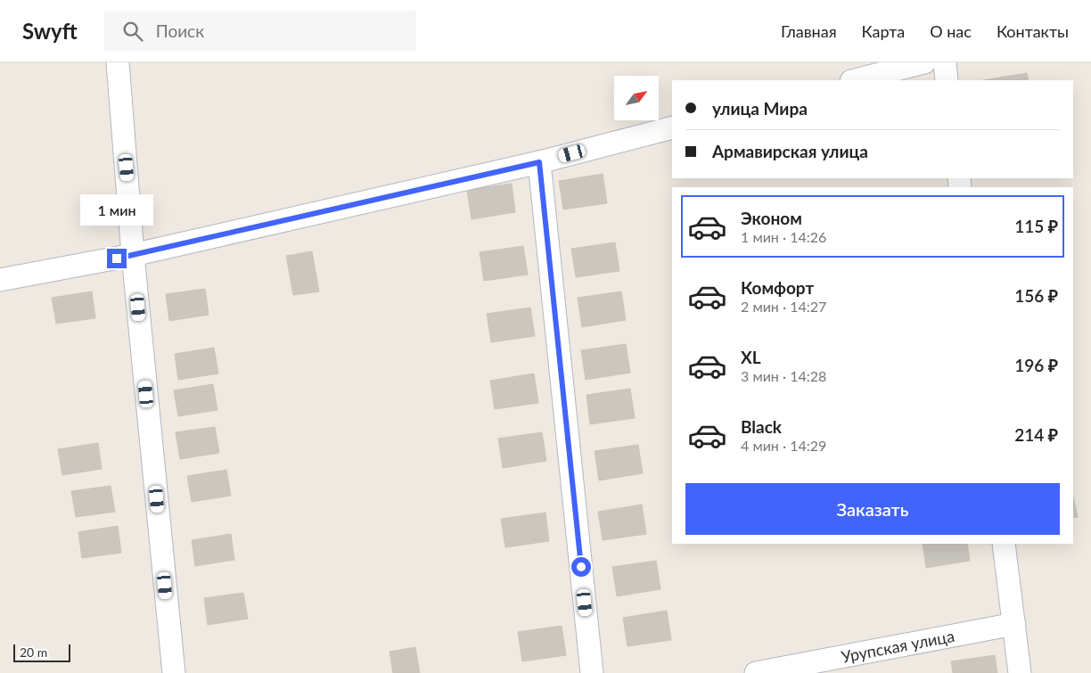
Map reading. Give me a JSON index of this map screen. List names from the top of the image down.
{
  "streets": {
    "street": ["Урупская улица"]
  },
  "scale_bar": "20 m",
  "north": "top right",
  "page": {
    "header": "Swyft",
    "search": "Поиск",
    "nav": [
      "Главная",
      "Карта",
      "О нас",
      "Контакты"
    ],
    "banner": ["улица Мира", "Армавирская улица"],
    "bubble": "1 мин",
    "list": [
      {
        "name": "Эконом",
        "note": "1 мин · 14:26",
        "value": "115 ₽"
      },
      {
        "name": "Комфорт",
        "note": "2 мин · 14:27",
        "value": "156 ₽"
      },
      {
        "name": "XL",
        "note": "3 мин · 14:28",
        "value": "196 ₽"
      },
      {
        "name": "Black",
        "note": "4 мин · 14:29",
        "value": "214 ₽"
      }
    ],
    "buttons": "Заказать",
    "scale": "20 m"
  }
}
